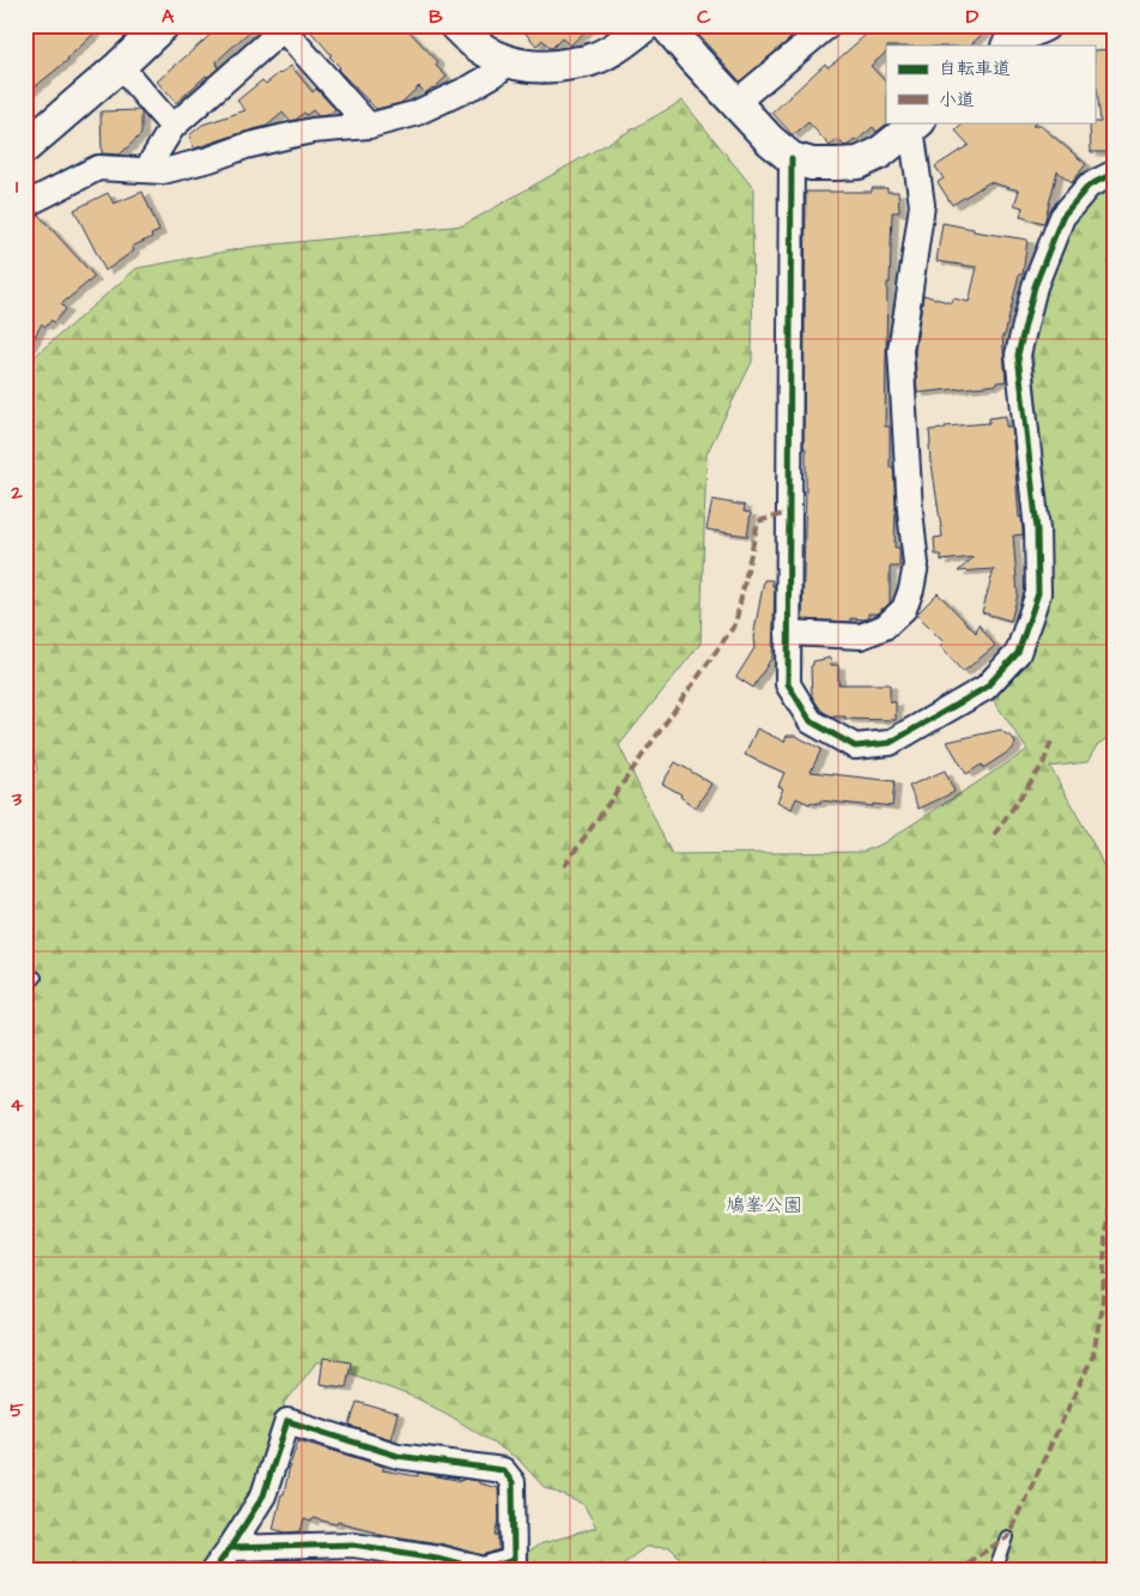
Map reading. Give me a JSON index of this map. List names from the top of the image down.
{
  "parks": ["鳩峯公園"],
  "legend": ["自転車道", "小道"],
  "grid": {
    "columns": [
      "A",
      "B",
      "C",
      "D"
    ],
    "rows": [
      "1",
      "2",
      "3",
      "4",
      "5"
    ]
  }
}
